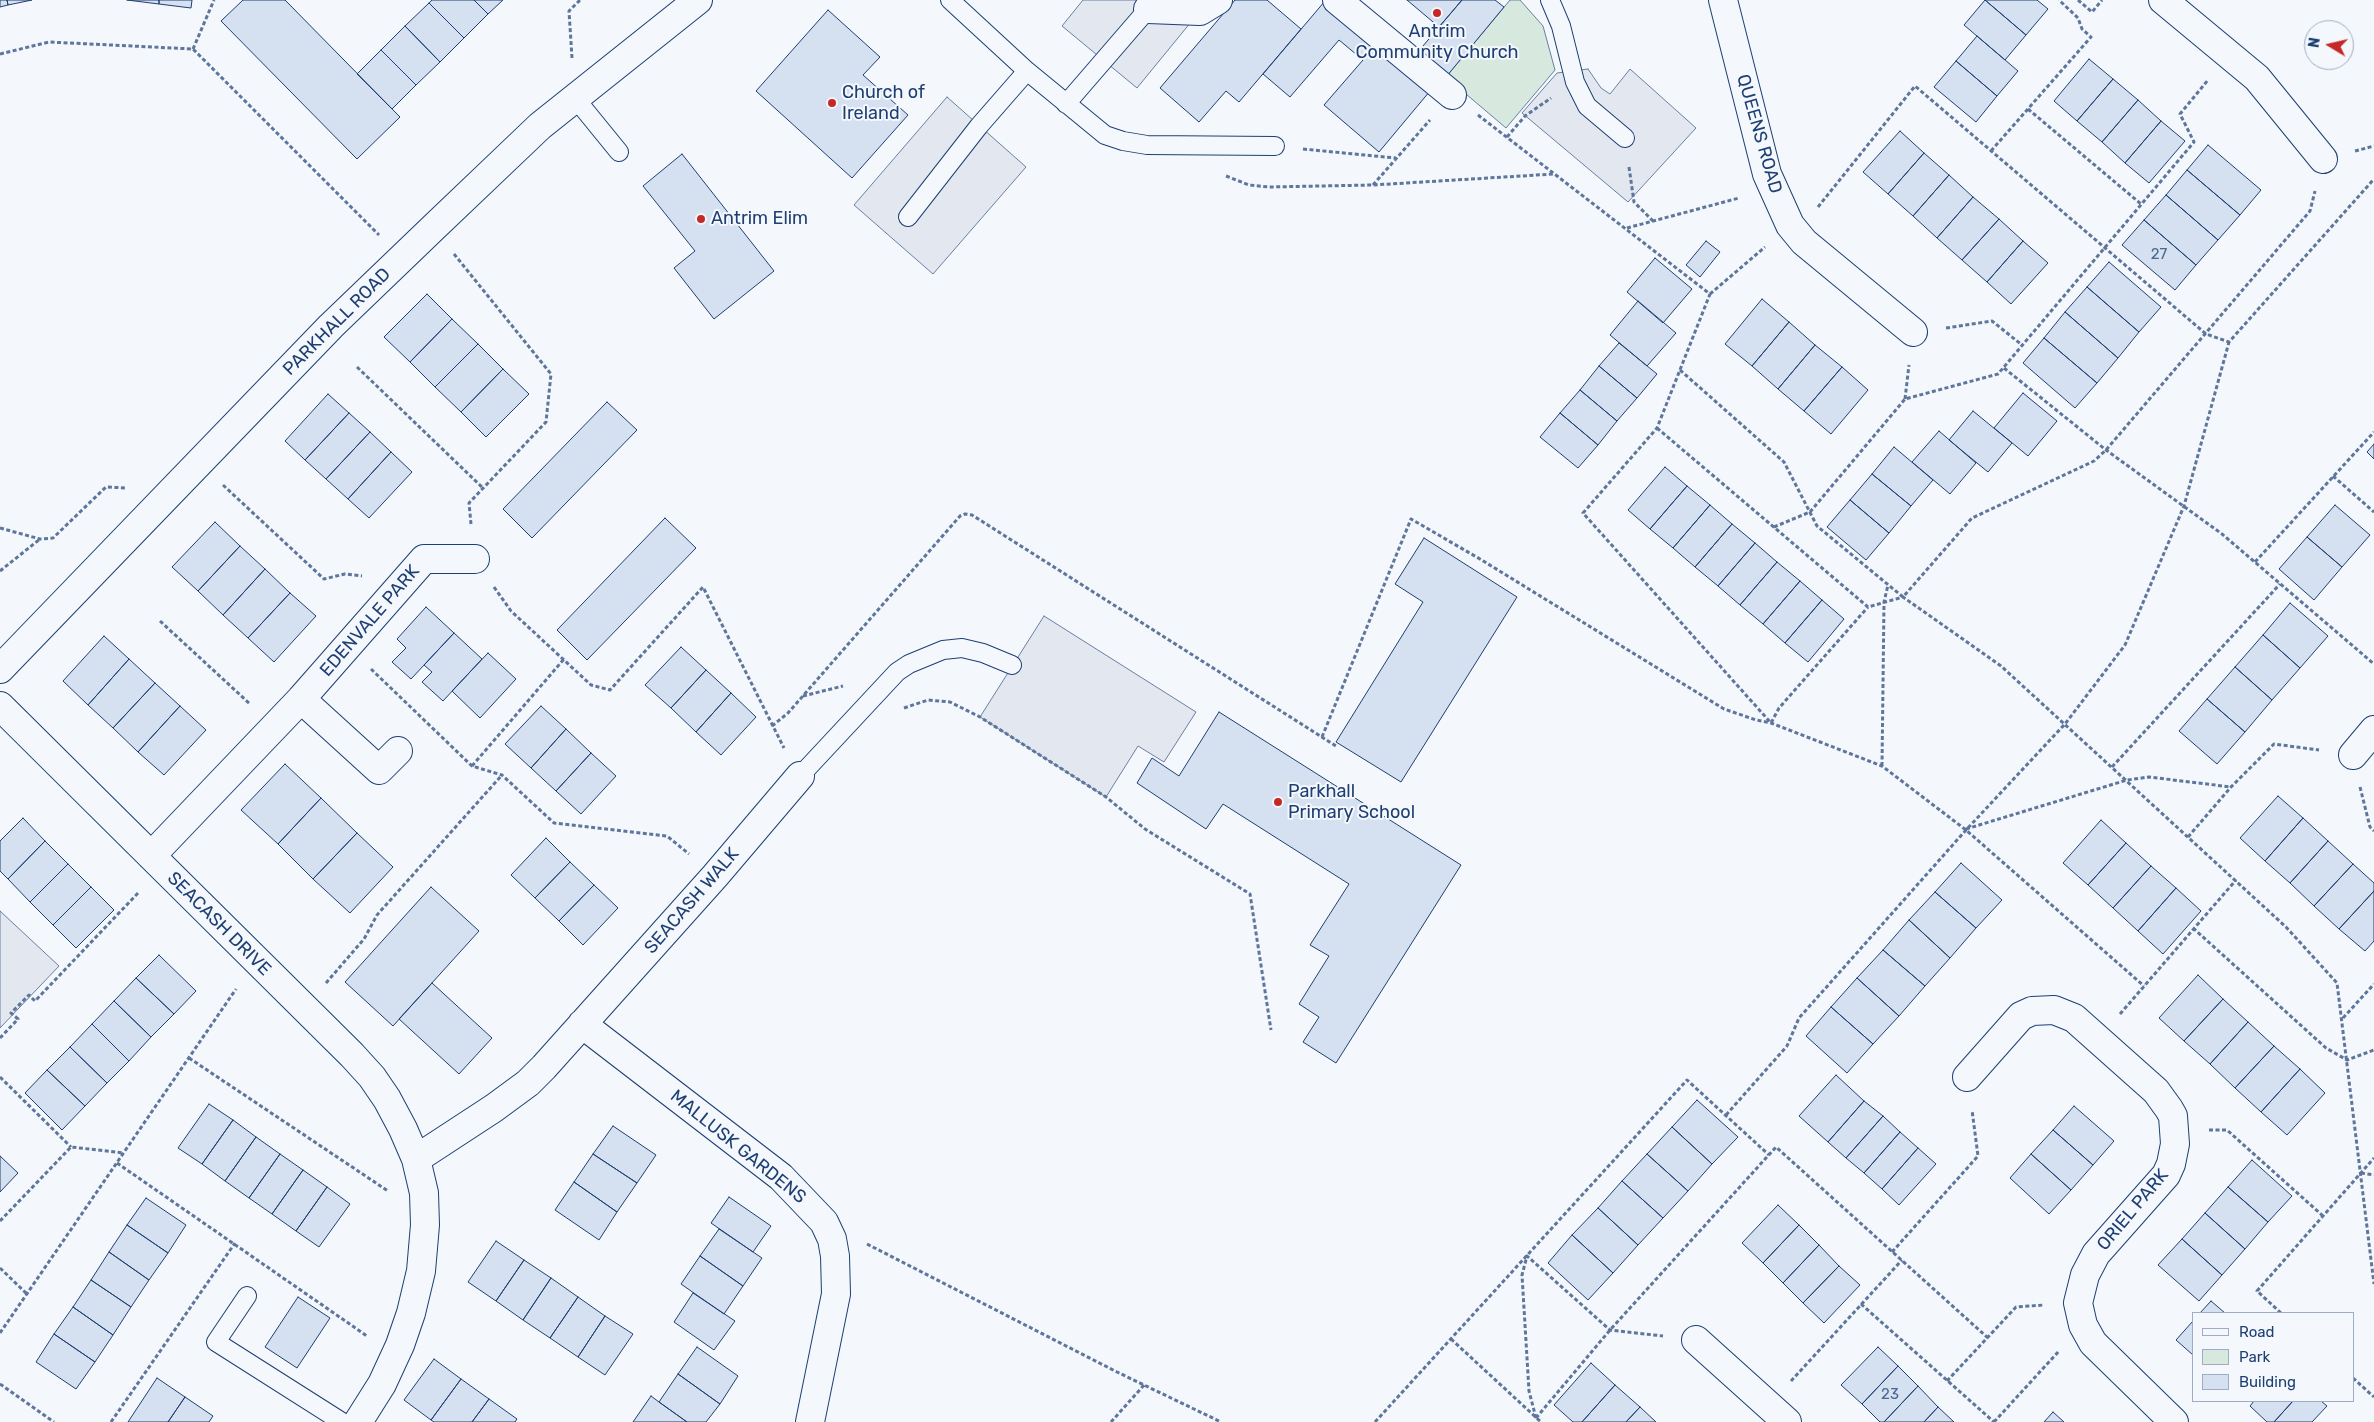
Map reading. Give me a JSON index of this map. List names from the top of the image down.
{
  "streets": {
    "street": [
      "QUEENS ROAD",
      "PARKHALL ROAD",
      "EDENVALE PARK",
      "SEACASH WALK",
      "SEACASH DRIVE",
      "MALLUSK GARDENS",
      "ORIEL PARK"
    ]
  },
  "crossings": [
    ["EDENVALE PARK", "SEACASH DRIVE"],
    ["SEACASH WALK", "MALLUSK GARDENS"]
  ],
  "places": [
    "Antrim Community Church",
    "Church of Ireland",
    "Antrim Elim",
    "Parkhall Primary School"
  ],
  "house_numbers": ["27", "23"],
  "legend": ["Road", "Park", "Building"],
  "north": "left"
}
